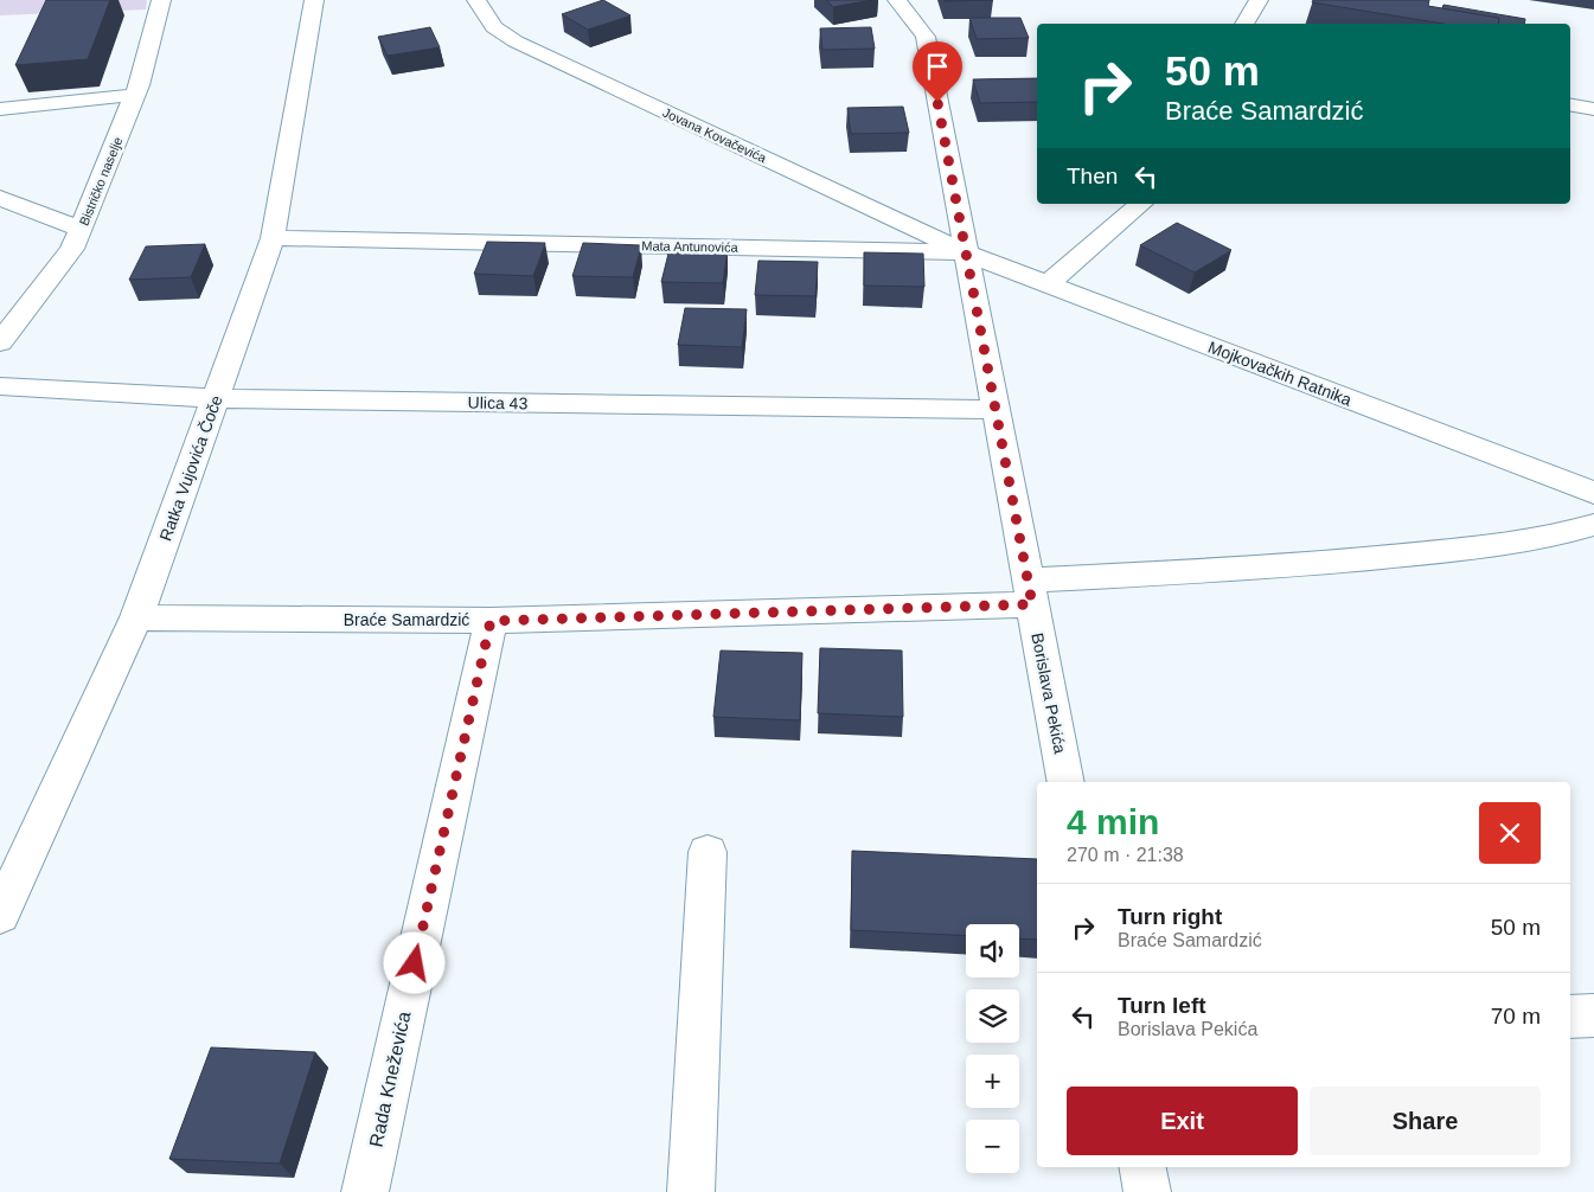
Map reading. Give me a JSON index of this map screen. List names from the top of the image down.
{
  "streets": {
    "street": [
      "Jovana Kovačevića",
      "Bistričko naselje",
      "Mata Antunovića",
      "Mojkovačkih Ratnika",
      "Ulica 43",
      "Ratka Vujovića Čoče",
      "Braće Samardzić",
      "Borislava Pekića",
      "Rada Kneževića"
    ]
  },
  "crossings": [
    ["Jovana Kovačevića", "Mata Antunovića"],
    ["Jovana Kovačevića", "Mojkovačkih Ratnika"],
    ["Jovana Kovačevića", "Borislava Pekića"],
    ["Mata Antunovića", "Mojkovačkih Ratnika"],
    ["Mata Antunovića", "Ratka Vujovića Čoče"],
    ["Mata Antunovića", "Borislava Pekića"],
    ["Mojkovačkih Ratnika", "Borislava Pekića"],
    ["Ulica 43", "Ratka Vujovića Čoče"],
    ["Ulica 43", "Borislava Pekića"],
    ["Ratka Vujovića Čoče", "Braće Samardzić"],
    ["Braće Samardzić", "Borislava Pekića"],
    ["Braće Samardzić", "Rada Kneževića"]
  ],
  "page": {
    "turn": ["50 m", "Braće Samardzić"],
    "then": "Then",
    "heading": ["4 min", "270 m · 21:38"],
    "list": [
      {
        "name": "Turn right",
        "note": "Braće Samardzić",
        "value": "50 m"
      },
      {
        "name": "Turn left",
        "note": "Borislava Pekića",
        "value": "70 m"
      }
    ],
    "map_buttons": ["+", "−"],
    "buttons": ["Exit", "Share"]
  }
}
